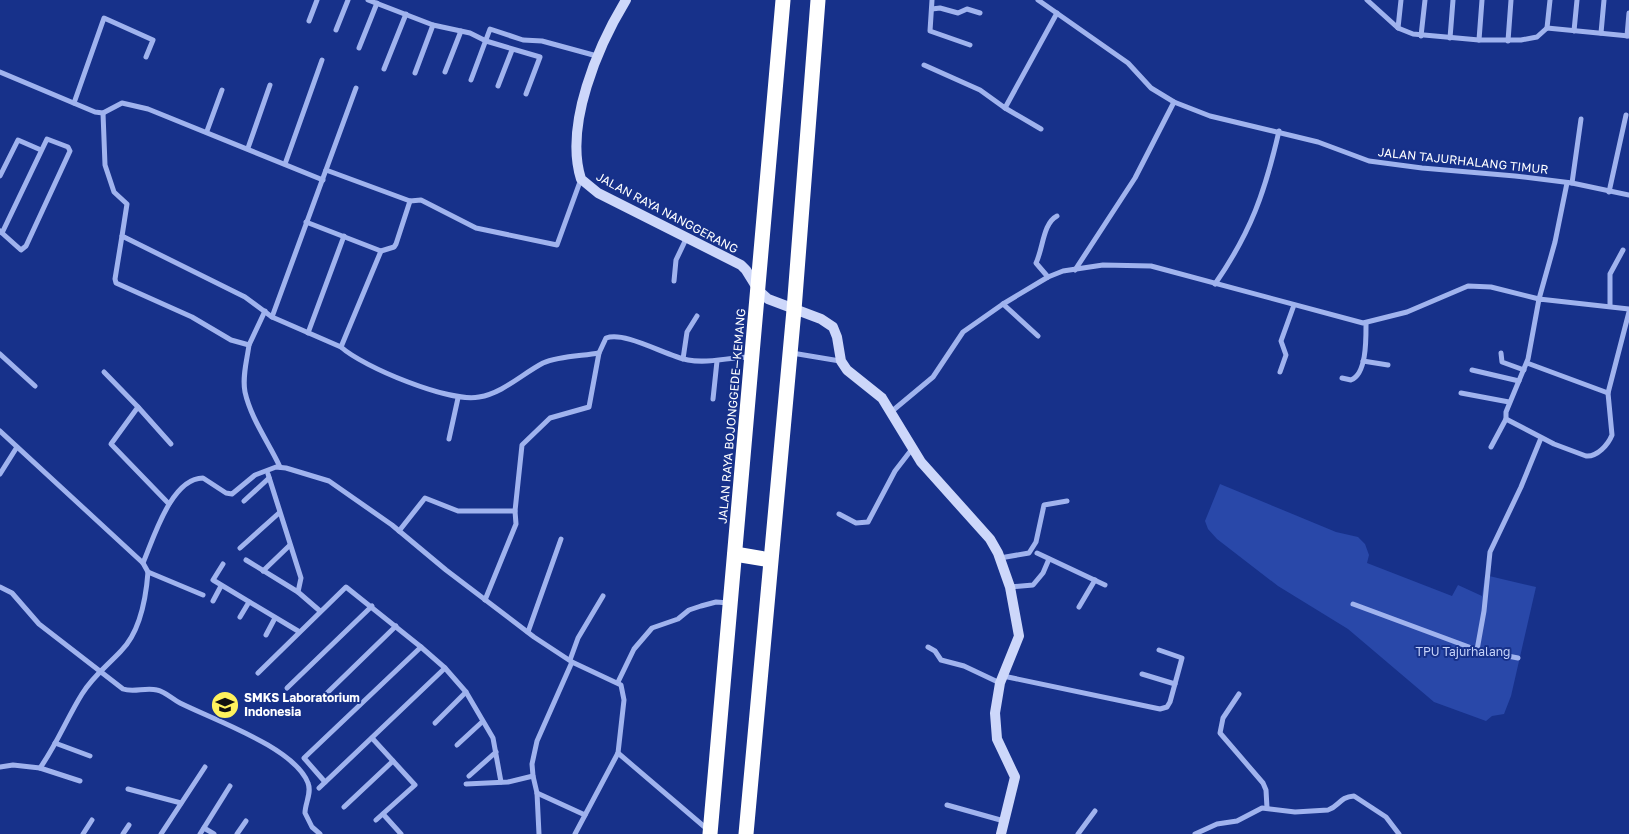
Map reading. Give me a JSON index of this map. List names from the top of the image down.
{
  "streets": {
    "highway": ["JALAN RAYA BOJONGGEDE—KEMANG"],
    "street": ["JALAN TAJURHALANG TIMUR", "JALAN RAYA NANGGERANG"]
  },
  "crossings": [
    ["JALAN RAYA NANGGERANG", "JALAN RAYA BOJONGGEDE—KEMANG"]
  ],
  "parks": ["TPU Tajurhalang"],
  "places": {
    "school or university": ["SMKS Laboratorium Indonesia"]
  }
}
